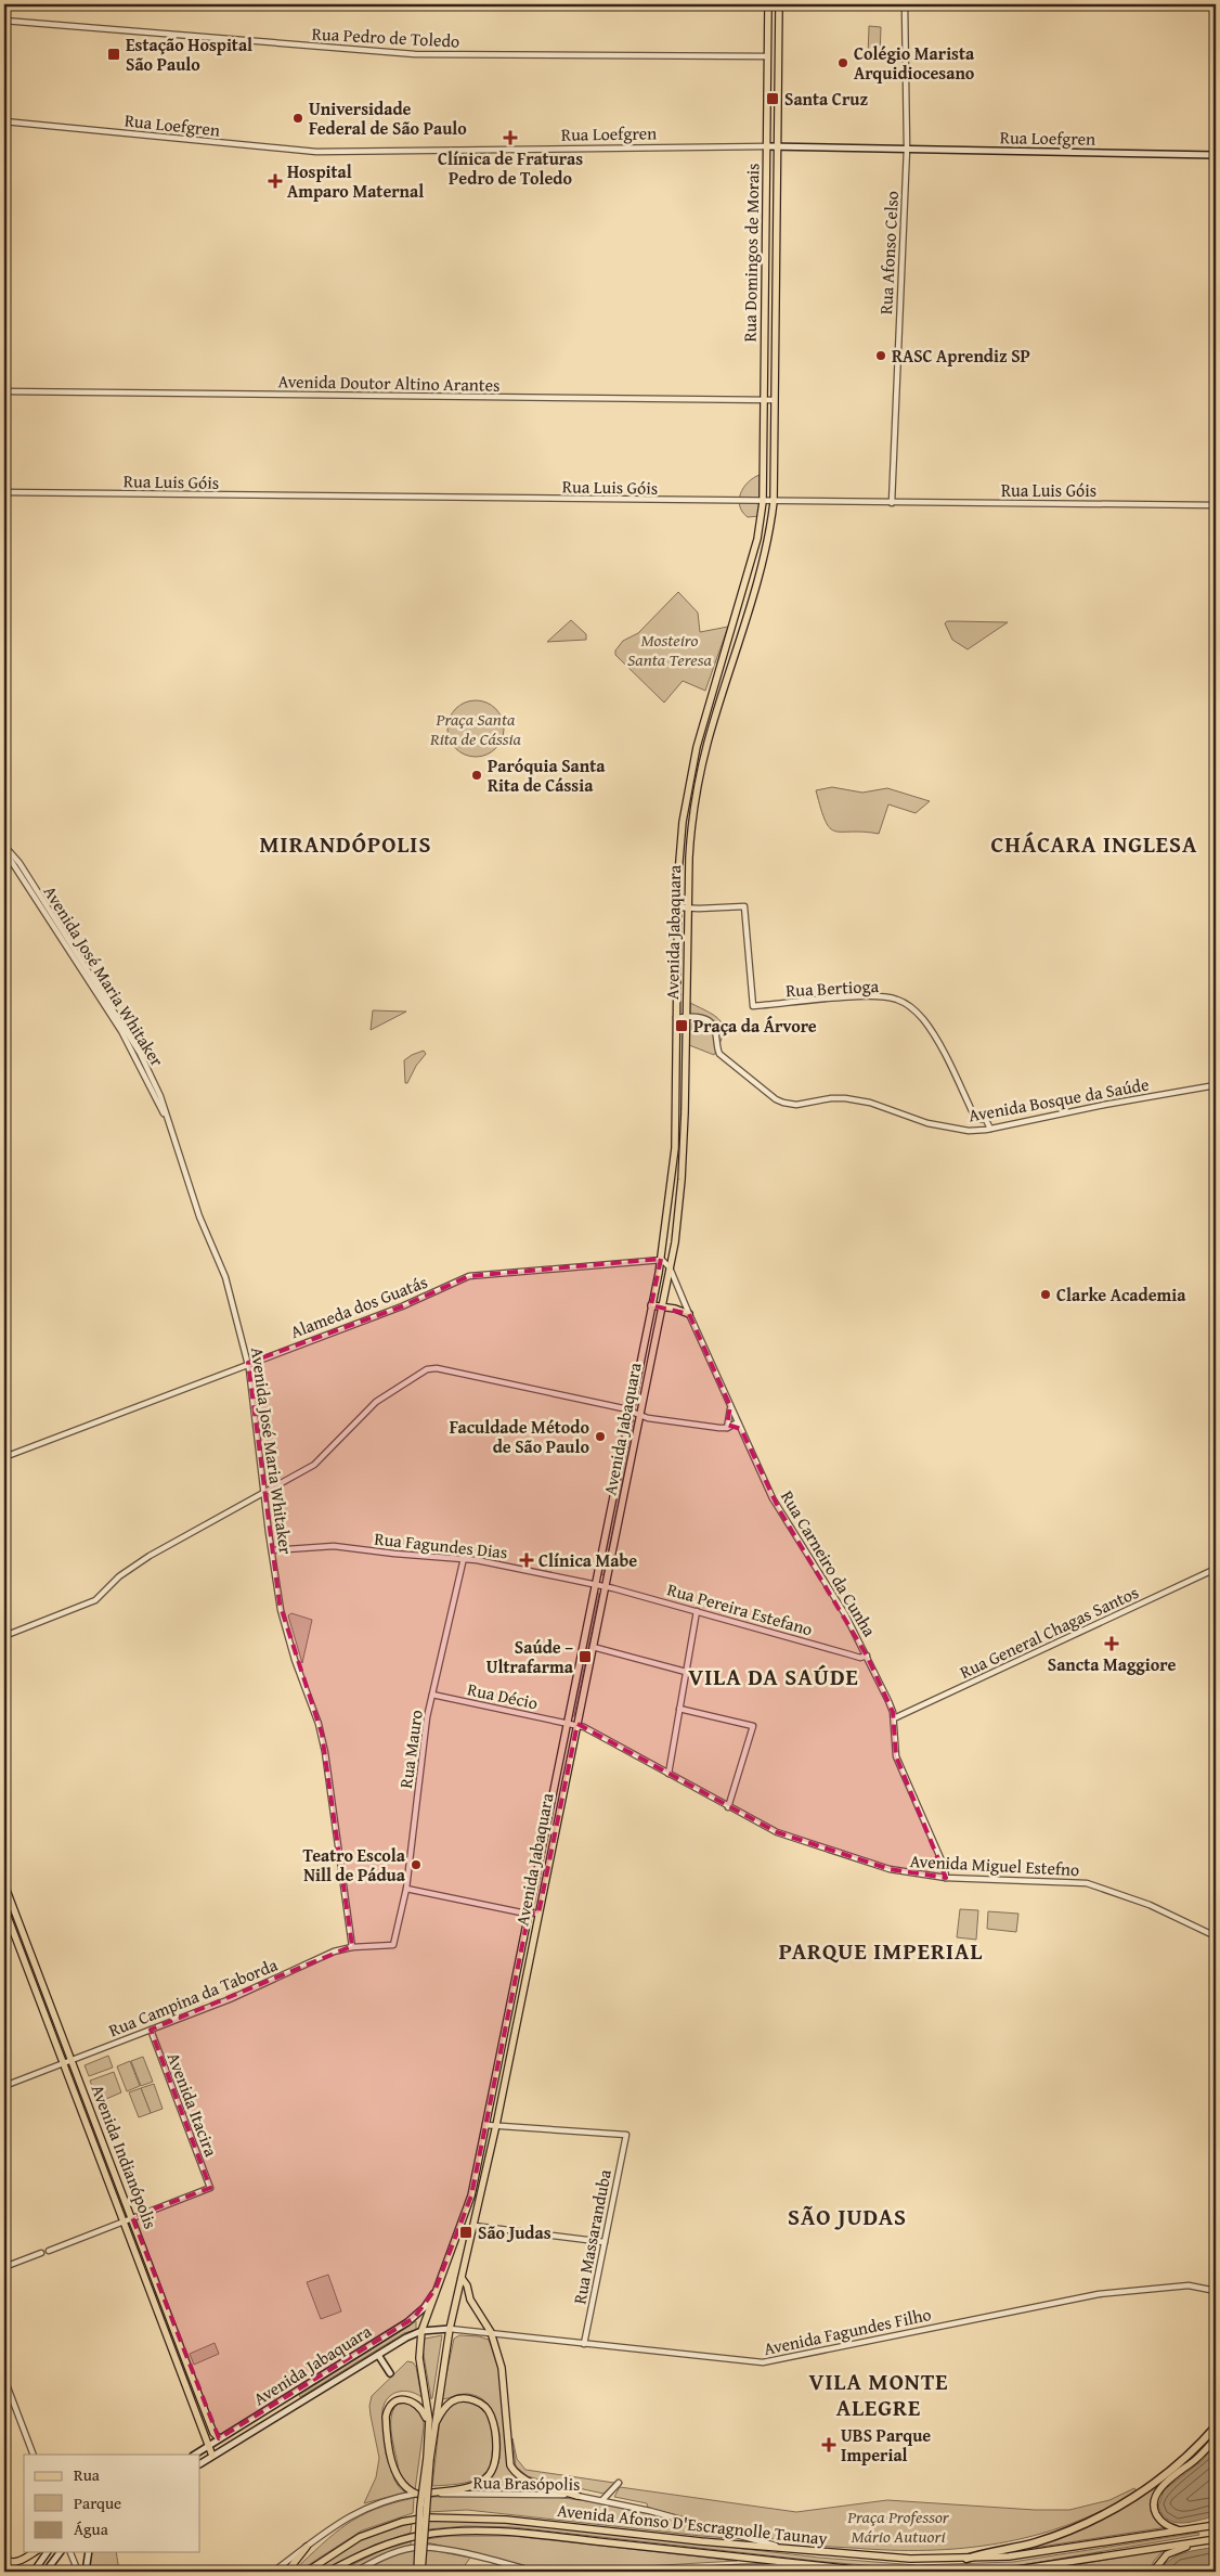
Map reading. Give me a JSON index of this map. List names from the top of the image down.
{
  "streets": {
    "main road": [
      "Rua Loefgren",
      "Rua Domingos de Morais",
      "Avenida Jabaquara",
      "Avenida Indianópolis",
      "Avenida Afonso D'Escragnolle Taunay"
    ],
    "street": [
      "Rua Pedro de Toledo",
      "Rua Afonso Celso",
      "Avenida Doutor Altino Arantes",
      "Rua Luis Góis",
      "Avenida José Maria Whitaker",
      "Rua Bertioga",
      "Avenida Bosque da Saúde",
      "Alameda dos Guatás",
      "Rua Fagundes Dias",
      "Rua Carneiro da Cunha",
      "Rua Pereira Estefano",
      "Rua General Chagas Santos",
      "Rua Décio",
      "Rua Mauro",
      "Avenida Miguel Estefno",
      "Rua Campina da Taborda",
      "Avenida Itacira",
      "Rua Massaranduba",
      "Avenida Fagundes Filho",
      "Rua Brasópolis"
    ]
  },
  "crossings": [
    ["Rua Pedro de Toledo", "Rua Domingos de Morais"],
    ["Rua Loefgren", "Rua Domingos de Morais"],
    ["Rua Loefgren", "Rua Afonso Celso"],
    ["Rua Domingos de Morais", "Avenida Doutor Altino Arantes"],
    ["Rua Domingos de Morais", "Rua Luis Góis"],
    ["Rua Domingos de Morais", "Avenida Jabaquara"],
    ["Rua Afonso Celso", "Rua Luis Góis"],
    ["Rua Luis Góis", "Avenida Jabaquara"],
    ["Avenida Jabaquara", "Rua Bertioga"],
    ["Avenida Jabaquara", "Avenida Bosque da Saúde"],
    ["Avenida Jabaquara", "Alameda dos Guatás"],
    ["Avenida Jabaquara", "Rua Fagundes Dias"],
    ["Avenida Jabaquara", "Rua Carneiro da Cunha"],
    ["Avenida Jabaquara", "Rua Pereira Estefano"],
    ["Avenida Jabaquara", "Rua Décio"],
    ["Avenida Jabaquara", "Avenida Miguel Estefno"],
    ["Avenida Jabaquara", "Avenida Indianópolis"],
    ["Avenida Jabaquara", "Rua Massaranduba"],
    ["Avenida Jabaquara", "Avenida Fagundes Filho"],
    ["Avenida José Maria Whitaker", "Alameda dos Guatás"],
    ["Avenida José Maria Whitaker", "Rua Fagundes Dias"],
    ["Avenida José Maria Whitaker", "Rua Campina da Taborda"],
    ["Rua Bertioga", "Avenida Bosque da Saúde"],
    ["Rua Fagundes Dias", "Rua Pereira Estefano"],
    ["Rua Fagundes Dias", "Rua Mauro"],
    ["Rua Carneiro da Cunha", "Rua Pereira Estefano"],
    ["Rua Carneiro da Cunha", "Rua General Chagas Santos"],
    ["Rua Carneiro da Cunha", "Avenida Miguel Estefno"],
    ["Rua Décio", "Rua Mauro"],
    ["Rua Décio", "Avenida Miguel Estefno"],
    ["Rua Mauro", "Rua Campina da Taborda"],
    ["Rua Campina da Taborda", "Avenida Itacira"],
    ["Rua Campina da Taborda", "Avenida Indianópolis"],
    ["Avenida Itacira", "Avenida Indianópolis"],
    ["Rua Massaranduba", "Avenida Fagundes Filho"],
    ["Rua Brasópolis", "Avenida Afonso D'Escragnolle Taunay"]
  ],
  "districts": [
    "MIRANDÓPOLIS",
    "CHÁCARA INGLESA",
    "VILA DA SAÚDE",
    "PARQUE IMPERIAL",
    "SÃO JUDAS",
    "VILA MONTE ALEGRE"
  ],
  "parks": ["Mosteiro Santa Teresa", "Praça Santa Rita de Cássia", "Praça Professor Mário Autuori"],
  "places": {
    "transit": [
      "Estação Hospital São Paulo",
      "Santa Cruz",
      "Praça da Árvore",
      "Saúde – Ultrafarma",
      "São Judas"
    ],
    "other": [
      "Colégio Marista Arquidiocesano",
      "Universidade Federal de São Paulo",
      "RASC Aprendiz SP",
      "Paróquia Santa Rita de Cássia",
      "Clarke Academia",
      "Faculdade Método de São Paulo",
      "Teatro Escola Nill de Pádua"
    ],
    "health": [
      "Clínica de Fraturas Pedro de Toledo",
      "Hospital Amparo Maternal",
      "Clínica Mabe",
      "Sancta Maggiore",
      "UBS Parque Imperial"
    ]
  },
  "legend": ["Rua", "Parque", "Água"]
}
